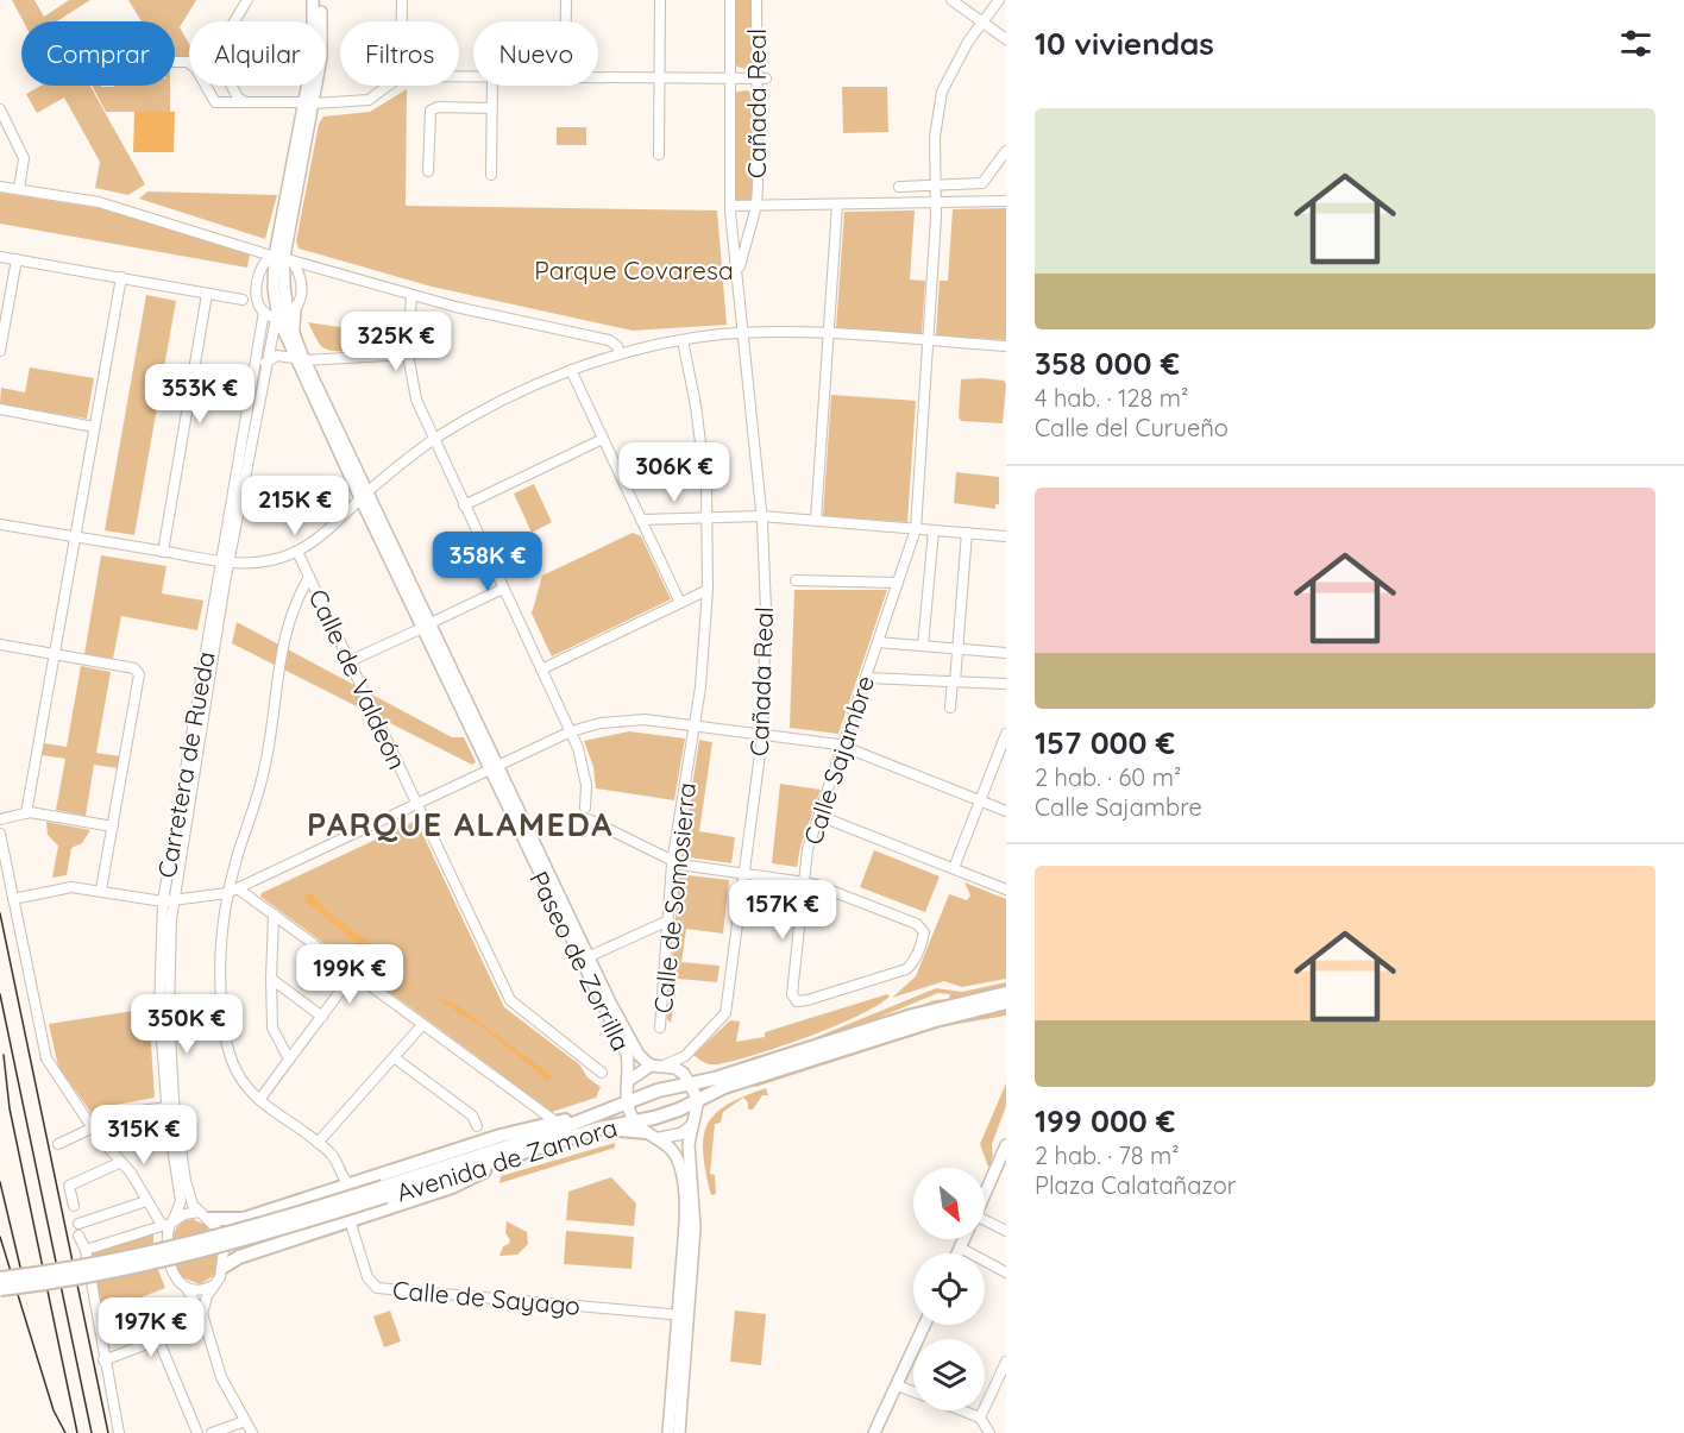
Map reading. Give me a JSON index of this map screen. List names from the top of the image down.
{
  "streets": {
    "highway": ["Avenida de Zamora"],
    "main road": ["Paseo de Zorrilla"],
    "street": [
      "Cañada Real",
      "Calle de Valdeón",
      "Calle Sajambre",
      "Carretera de Rueda",
      "Calle de Somosierra",
      "Calle de Sayago"
    ]
  },
  "crossings": [
    ["Cañada Real", "Paseo de Zorrilla"],
    ["Carretera de Rueda", "Paseo de Zorrilla"],
    ["Paseo de Zorrilla", "Avenida de Zamora"]
  ],
  "districts": ["PARQUE ALAMEDA"],
  "parks": ["Parque Covaresa"],
  "north": "bottom right",
  "page": {
    "heading": "10 viviendas",
    "chip": [
      "Comprar",
      "Alquilar",
      "Filtros",
      "Nuevo"
    ],
    "list": [
      {
        "name": "358 000 €",
        "note": "4 hab. · 128 m² · Calle del Curueño"
      },
      {
        "name": "157 000 €",
        "note": "2 hab. · 60 m² · Calle Sajambre"
      },
      {
        "name": "199 000 €",
        "note": "2 hab. · 78 m² · Plaza Calatañazor"
      }
    ],
    "price": [
      "325K €",
      "353K €",
      "306K €",
      "215K €",
      "358K €",
      "157K €",
      "199K €",
      "350K €",
      "315K €",
      "197K €"
    ]
  }
}
